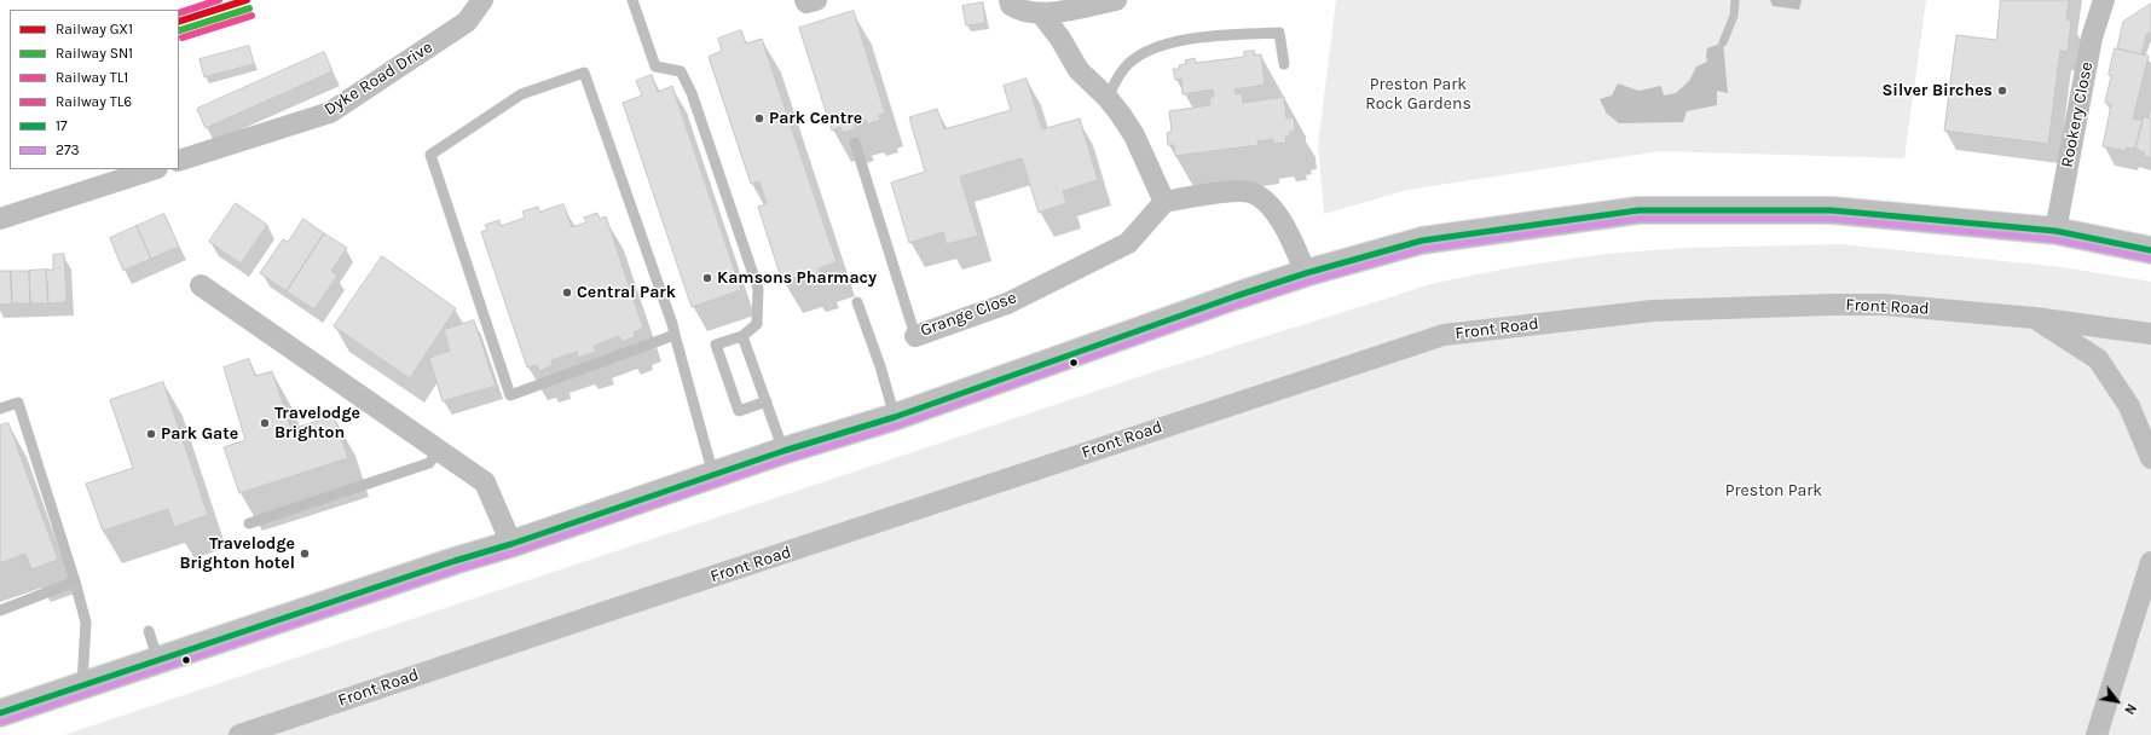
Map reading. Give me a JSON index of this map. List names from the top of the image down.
{
  "streets": {
    "street": [
      "Dyke Road Drive",
      "Rookery Close",
      "Front Road",
      "Grange Close"
    ]
  },
  "parks": ["Preston Park Rock Gardens", "Preston Park"],
  "places": [
    "Silver Birches",
    "Park Centre",
    "Kamsons Pharmacy",
    "Central Park",
    "Travelodge Brighton",
    "Park Gate",
    "Travelodge Brighton hotel"
  ],
  "lines": [
    "rail line GX1",
    "rail line TL1",
    "rail line SN1",
    "rail line TL6",
    "transit line 17",
    "transit line 273"
  ],
  "legend": [
    "Railway GX1",
    "Railway SN1",
    "Railway TL1",
    "Railway TL6",
    "17",
    "273"
  ],
  "north": "bottom right"
}
